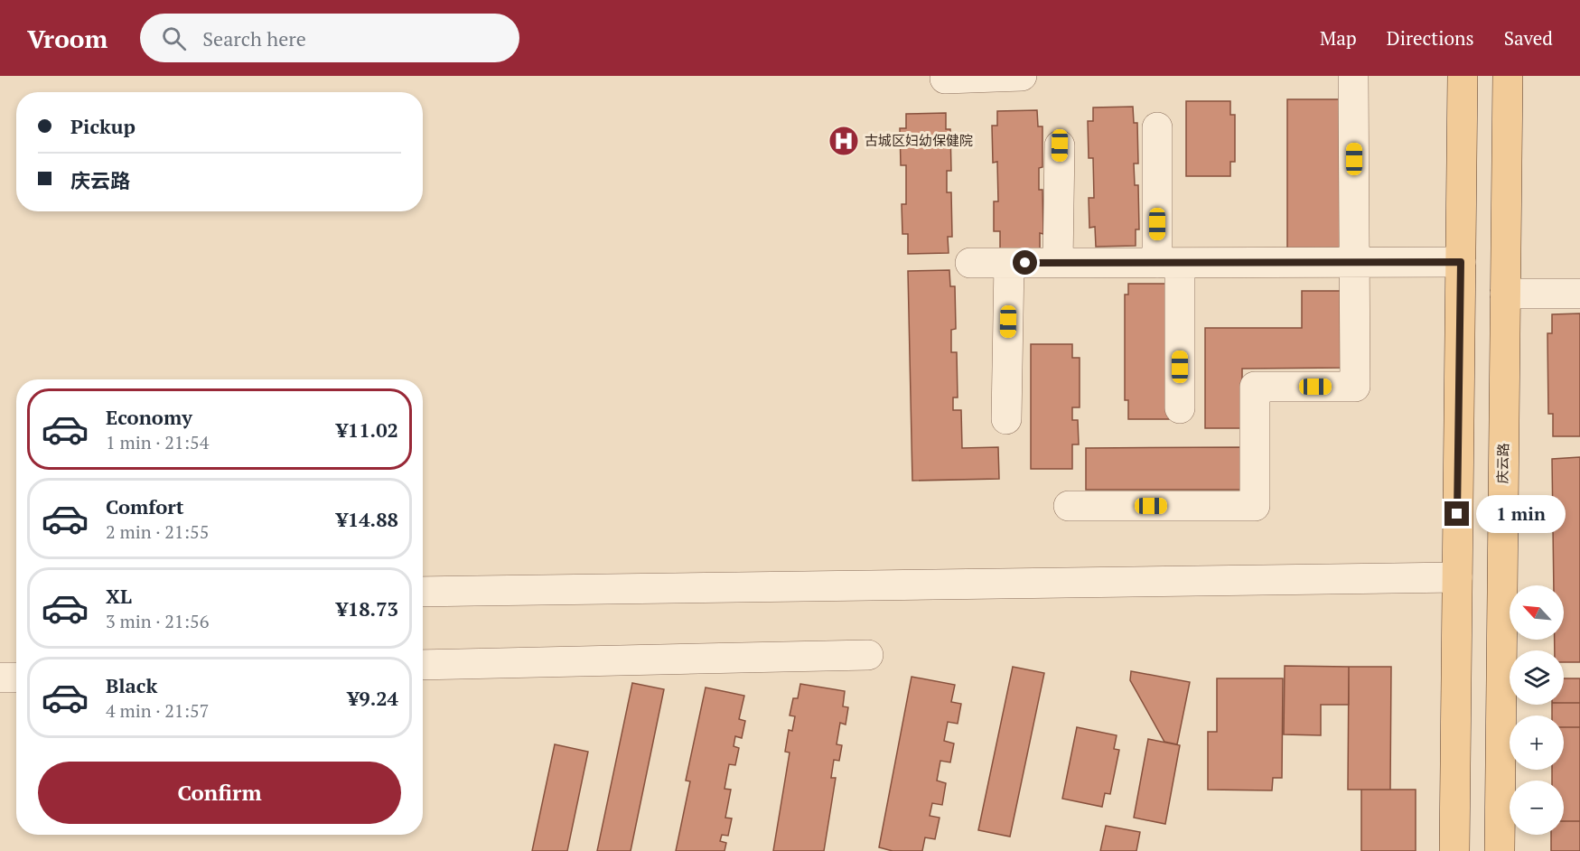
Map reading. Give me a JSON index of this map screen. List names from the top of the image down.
{
  "streets": {
    "main road": ["庆云路"]
  },
  "places": {
    "hospital": ["古城区妇幼保健院"]
  },
  "north": "top left",
  "page": {
    "header": "Vroom",
    "search": "Search here",
    "nav": ["Map", "Directions", "Saved"],
    "banner": ["Pickup", "庆云路"],
    "list": [
      {
        "name": "Economy",
        "note": "1 min · 21:54",
        "value": "¥11.02"
      },
      {
        "name": "Comfort",
        "note": "2 min · 21:55",
        "value": "¥14.88"
      },
      {
        "name": "XL",
        "note": "3 min · 21:56",
        "value": "¥18.73"
      },
      {
        "name": "Black",
        "note": "4 min · 21:57",
        "value": "¥9.24"
      }
    ],
    "bubble": "1 min",
    "map_buttons": ["+", "−"],
    "buttons": "Confirm"
  }
}
